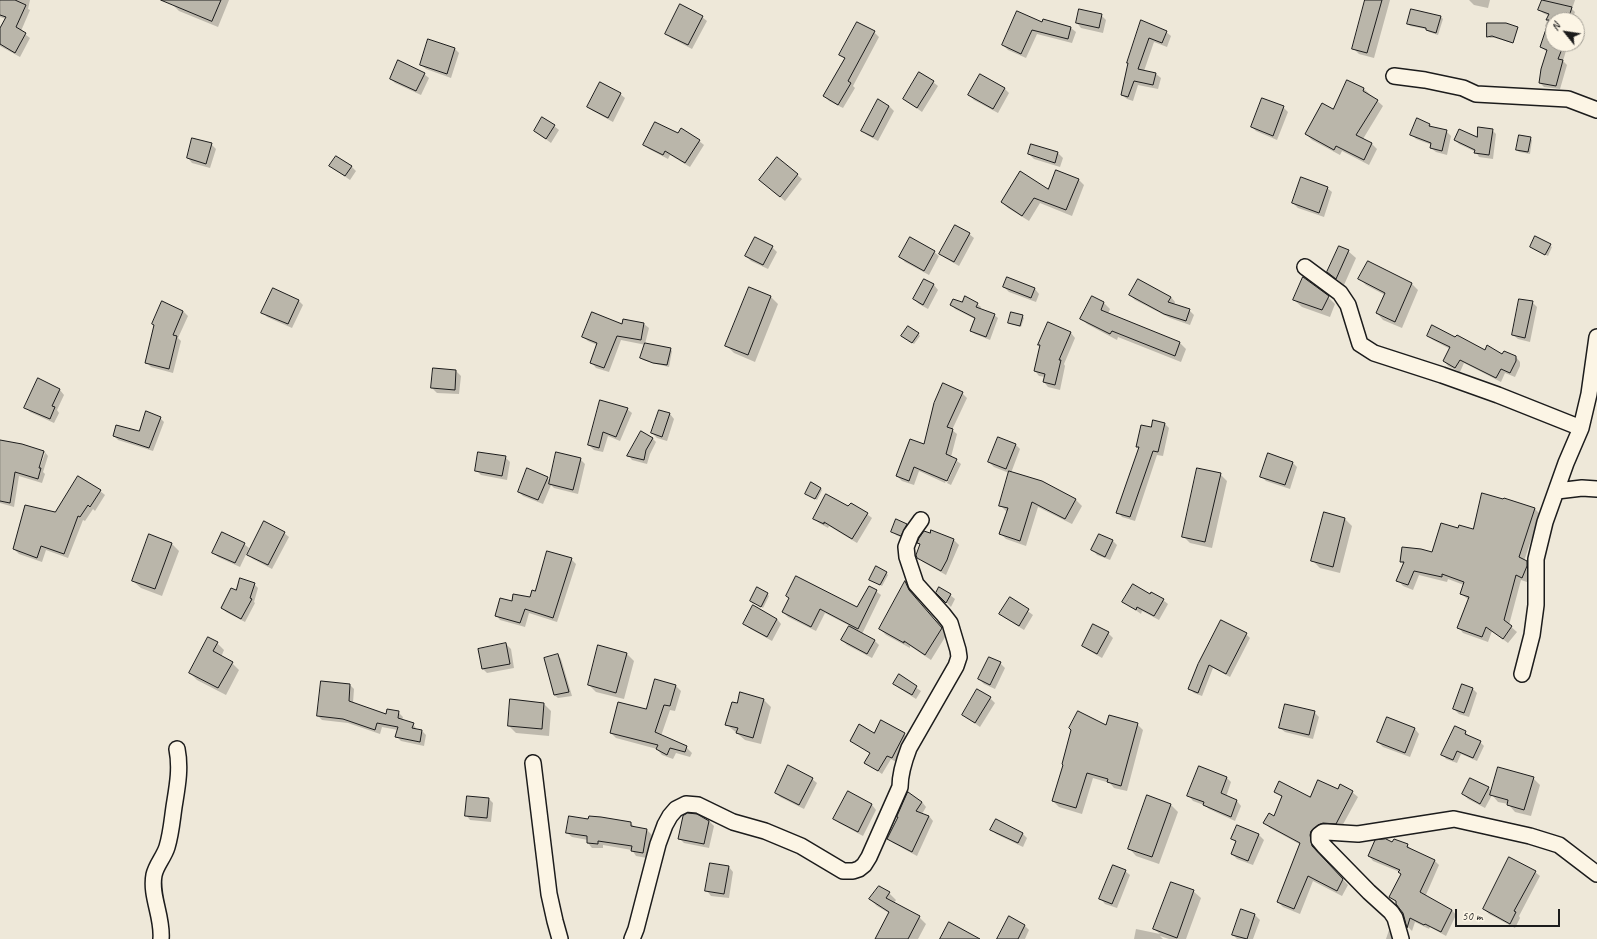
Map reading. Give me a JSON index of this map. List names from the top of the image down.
{
  "scale_bar": "50 m",
  "north": "top left"
}
